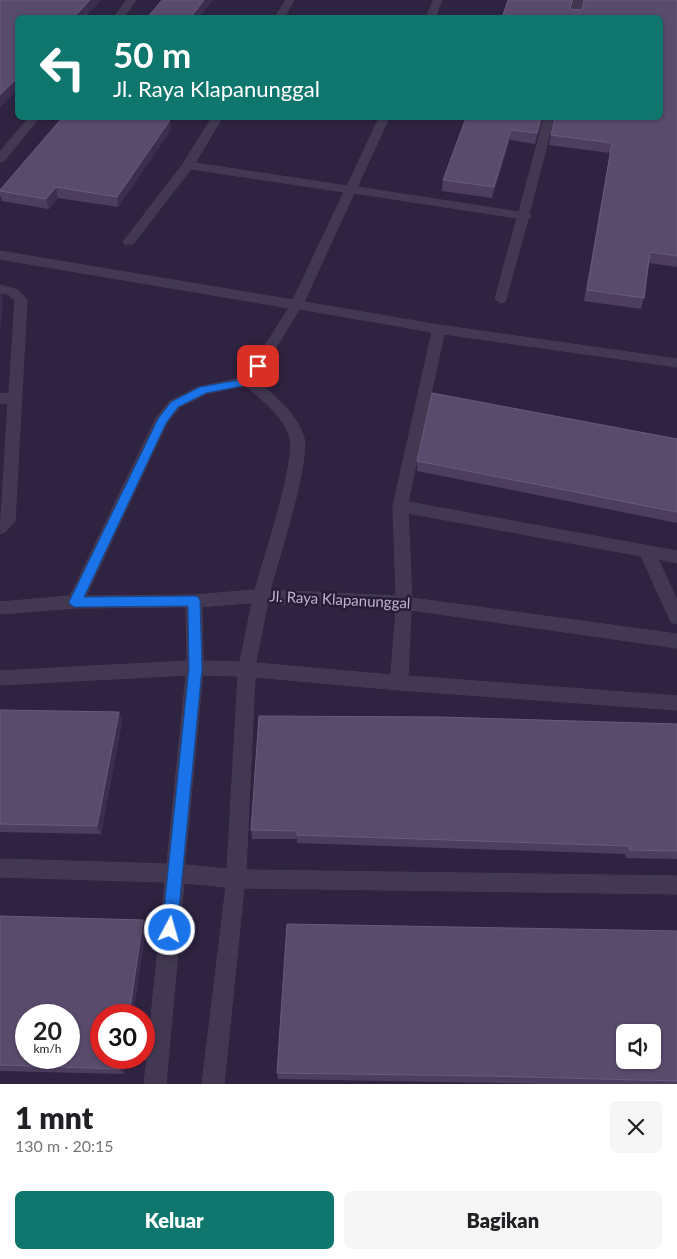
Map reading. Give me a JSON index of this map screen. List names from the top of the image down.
{
  "streets": {
    "street": ["Jl. Raya Klapanunggal"]
  },
  "page": {
    "turn": ["50 m", "Jl. Raya Klapanunggal"],
    "speed": "20 km/h",
    "limit": "30",
    "heading": ["1 mnt", "130 m · 20:15"],
    "buttons": ["Keluar", "Bagikan"]
  }
}
